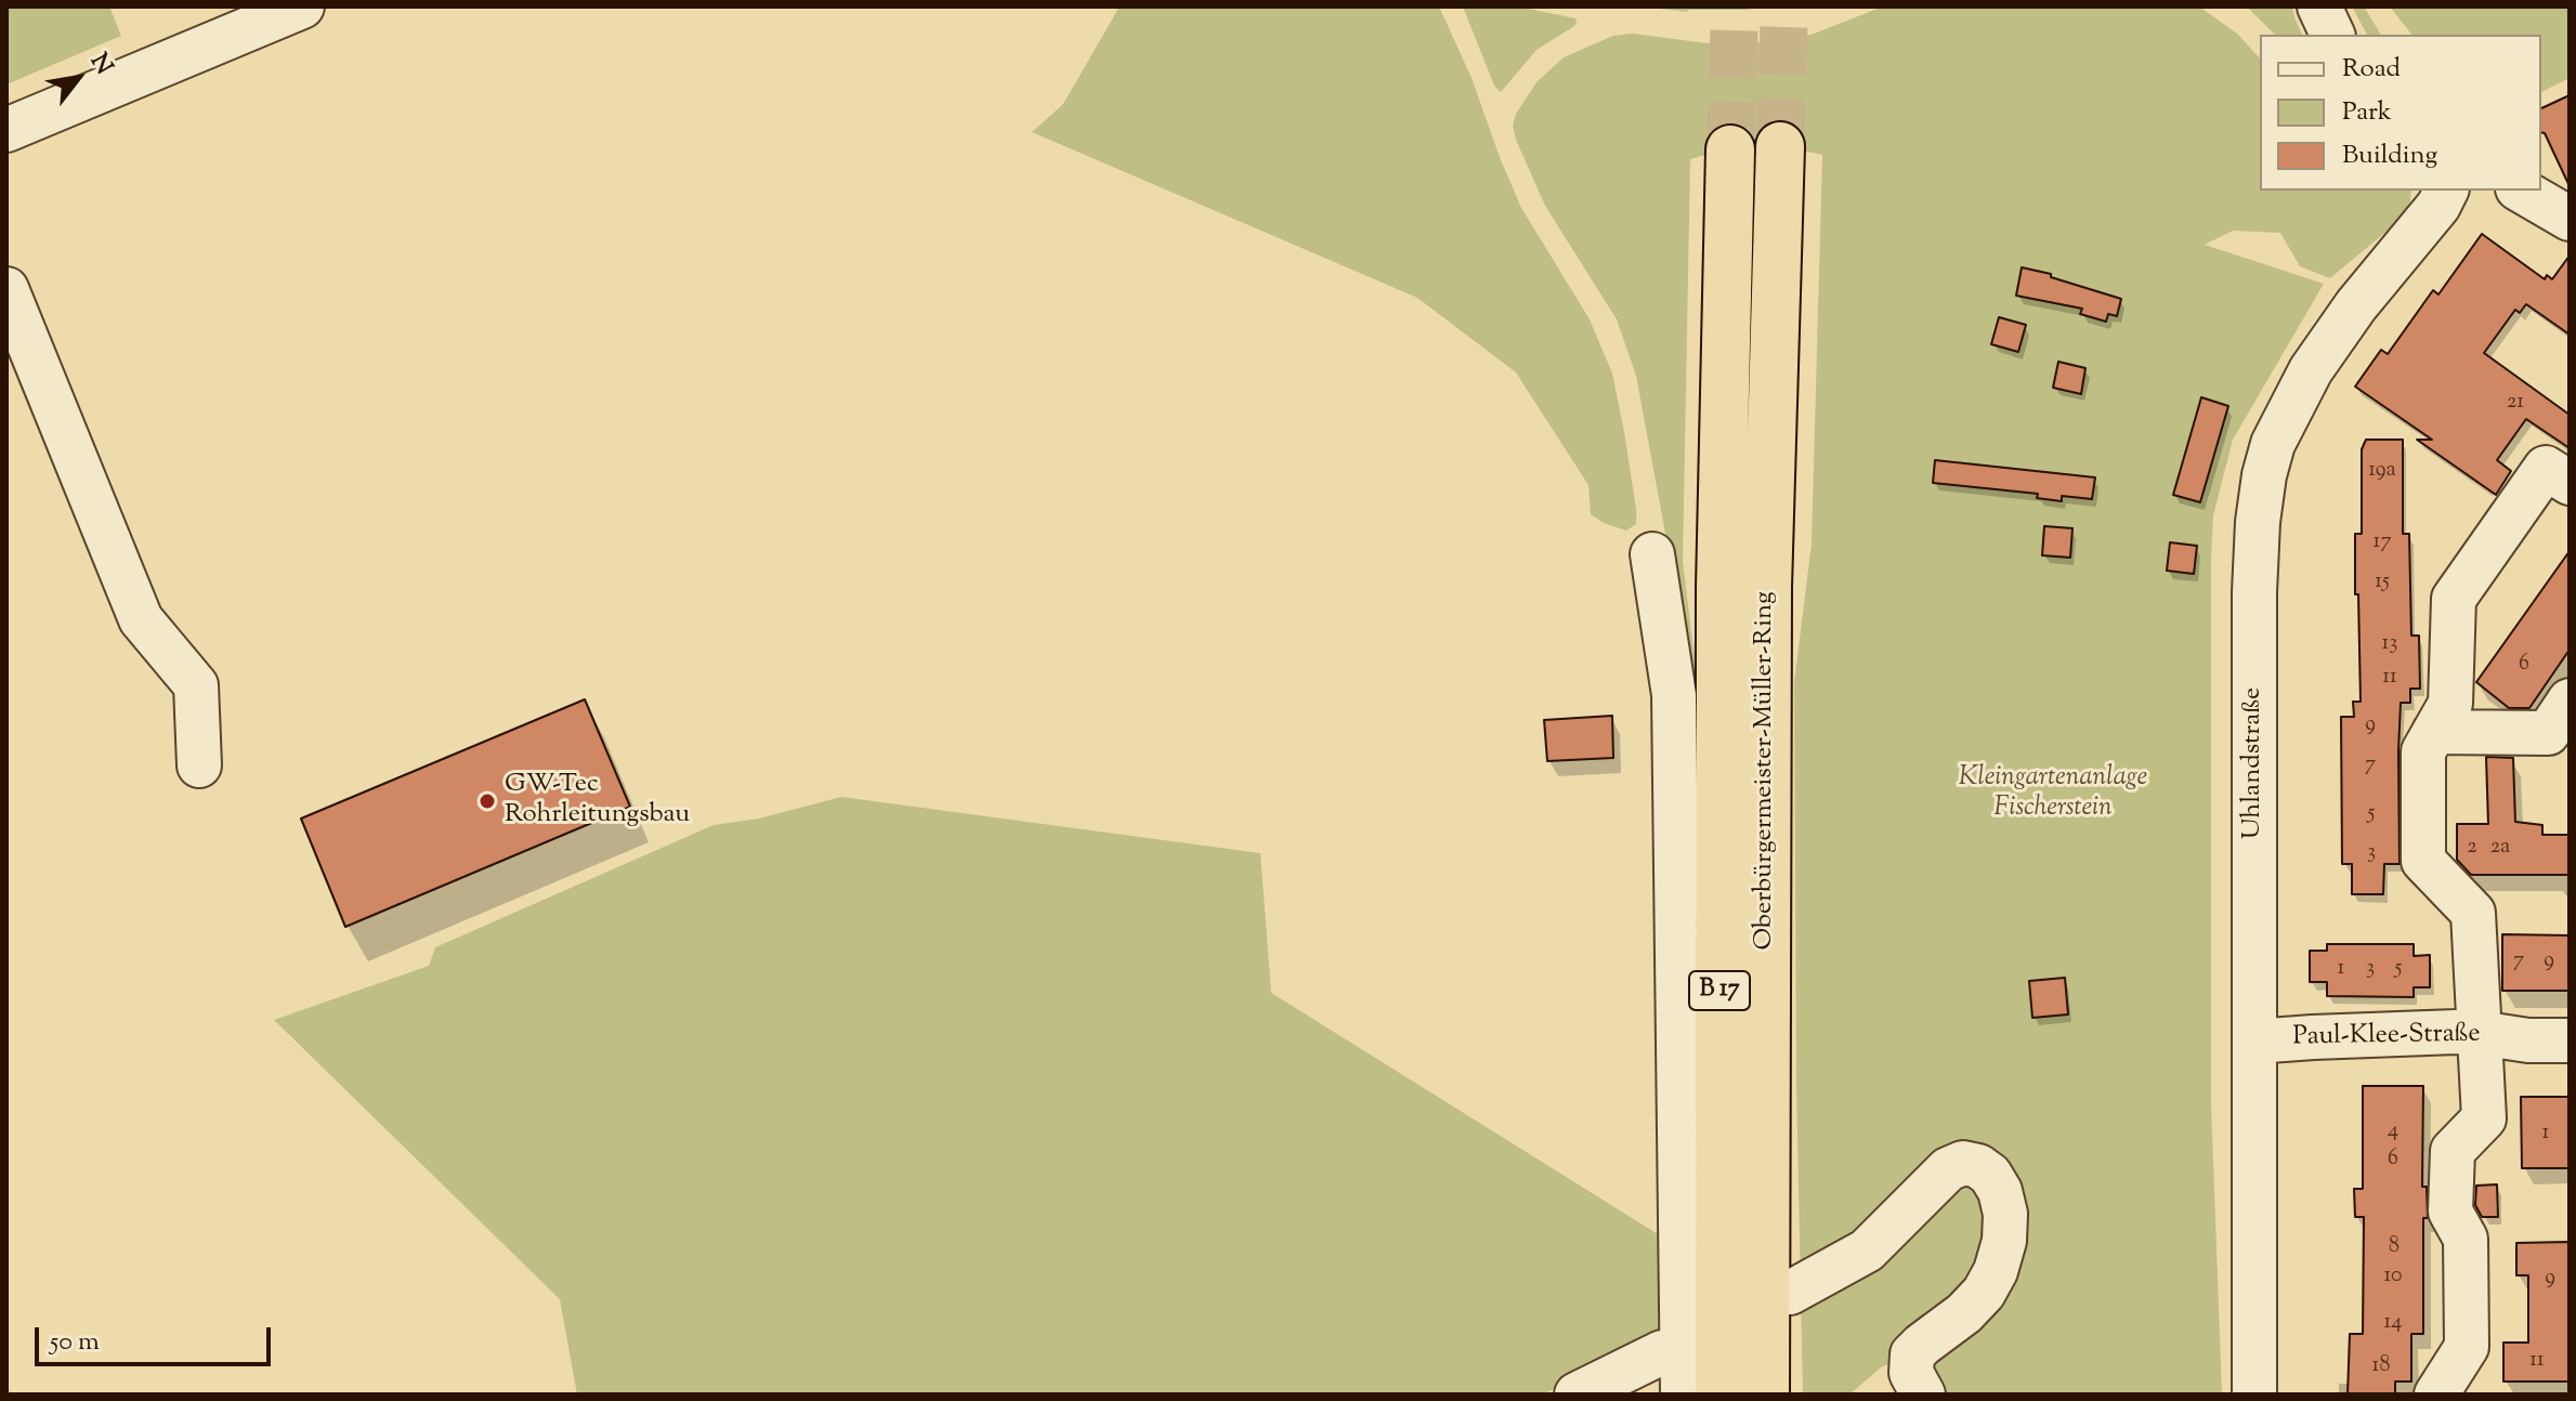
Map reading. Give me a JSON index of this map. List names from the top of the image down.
{
  "streets": {
    "highway": ["Oberbürgermeister-Müller-Ring", "B 17"],
    "street": ["Uhlandstraße", "Paul-Klee-Straße"]
  },
  "crossings": [
    ["Uhlandstraße", "Paul-Klee-Straße"]
  ],
  "parks": ["Kleingartenanlage Fischerstein"],
  "places": ["GW-Tec Rohrleitungsbau"],
  "house_numbers": [
    "21",
    "19a",
    "17",
    "15",
    "13",
    "6",
    "11",
    "9",
    "7",
    "5",
    "2",
    "2a",
    "3",
    "7",
    "9",
    "1",
    "3",
    "5",
    "4",
    "1",
    "6",
    "8",
    "10",
    "9",
    "14",
    "11",
    "18"
  ],
  "legend": ["Road", "Park", "Building"],
  "scale_bar": "50 m",
  "north": "top right"
}
